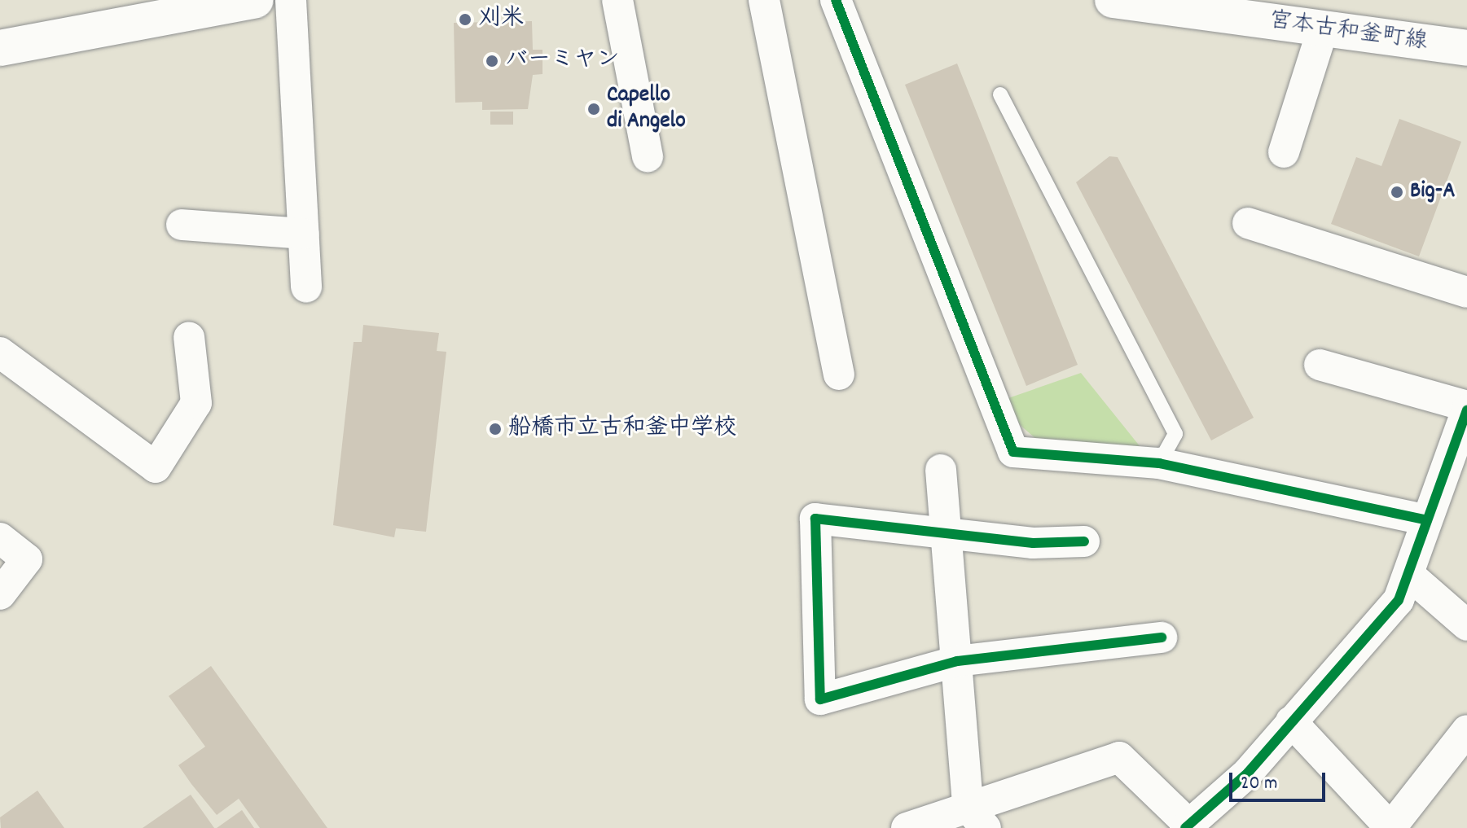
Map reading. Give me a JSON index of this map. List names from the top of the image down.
{
  "streets": {
    "street": ["宮本古和釜町線"]
  },
  "places": [
    "刈米",
    "バーミヤン",
    "Capello di Angelo",
    "Big-A",
    "船橋市立古和釜中学校"
  ],
  "scale_bar": "20 m"
}
